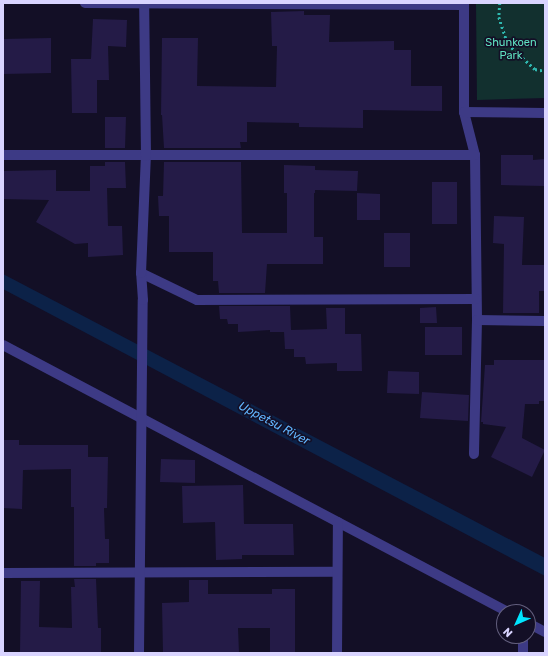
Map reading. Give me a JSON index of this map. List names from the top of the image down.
{
  "water": ["Uppetsu River"],
  "parks": ["Shunkoen Park"],
  "north": "bottom left"
}
